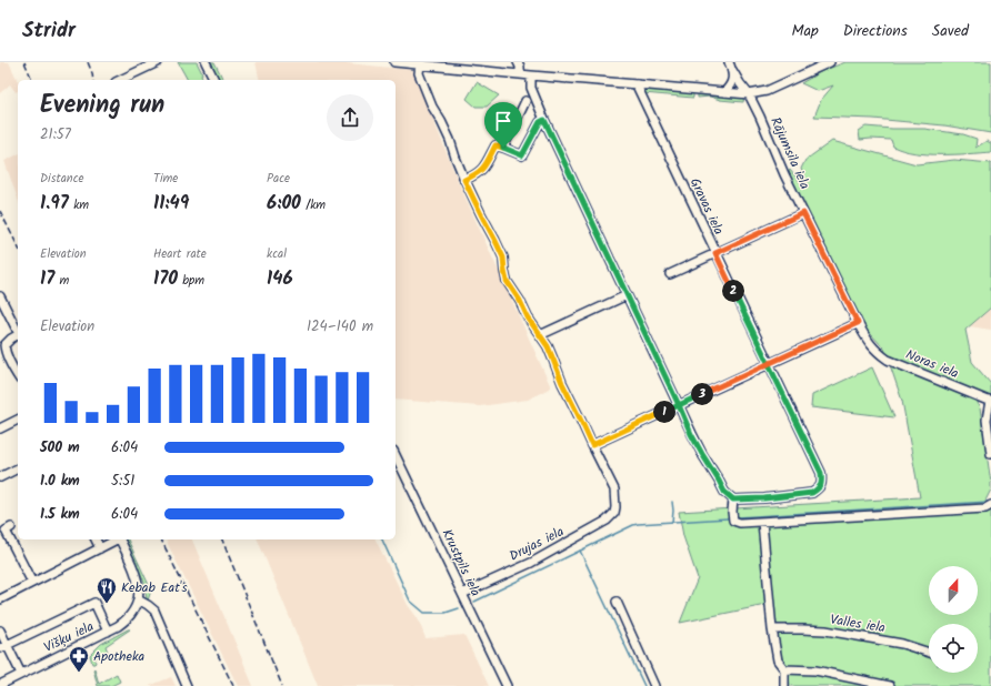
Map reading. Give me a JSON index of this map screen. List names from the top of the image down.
{
  "streets": {
    "street": [
      "Rājumsila iela",
      "Gravas iela",
      "Noras iela",
      "Drujas iela",
      "Krustpils iela",
      "Valles iela",
      "Višķu iela"
    ]
  },
  "crossings": [
    ["Rājumsila iela", "Noras iela"],
    ["Drujas iela", "Krustpils iela"]
  ],
  "places": {
    "restaurant": ["Kebab Eat's"],
    "pharmacy": ["Apotheka"]
  },
  "north": "top",
  "page": {
    "header": "Stridr",
    "nav": ["Map", "Directions", "Saved"],
    "heading": ["Evening run", "21:57"],
    "stats": [
      ["Distance", "1.97 km"],
      ["Time", "11:49"],
      ["Pace", "6:00 /km"],
      ["Elevation", "17 m"],
      ["Heart rate", "170 bpm"],
      ["kcal", "146"]
    ],
    "pins": ["2", "3", "1"],
    "chart": ["Elevation", "124–140 m"],
    "list": [
      {
        "name": "500 m",
        "note": "6:04"
      },
      {
        "name": "1.0 km",
        "note": "5:51"
      },
      {
        "name": "1.5 km",
        "note": "6:04"
      }
    ]
  }
}
